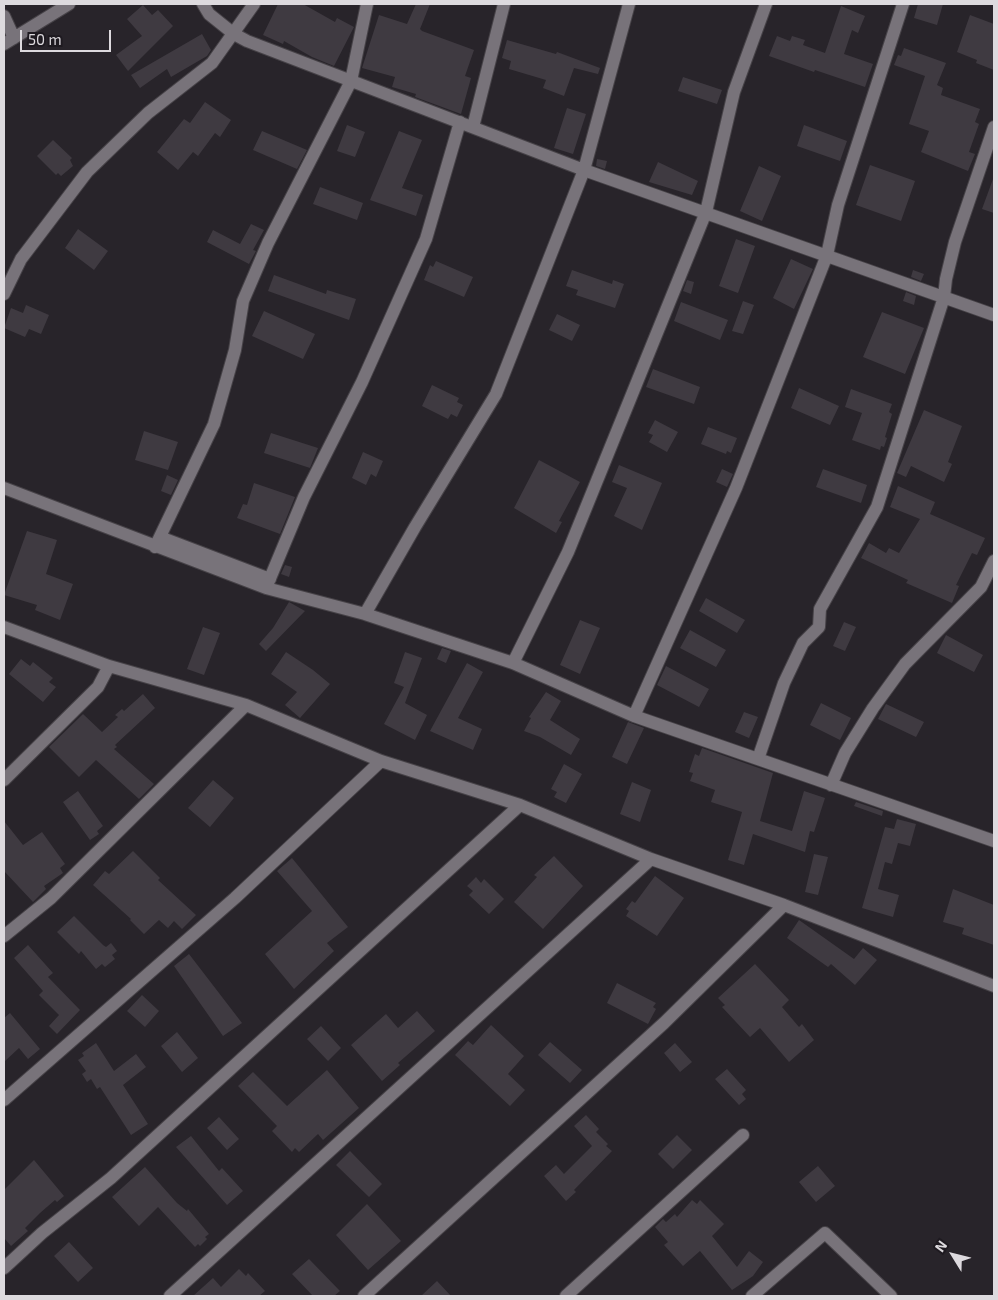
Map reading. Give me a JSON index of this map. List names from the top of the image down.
{
  "scale_bar": "50 m",
  "north": "top left"
}
